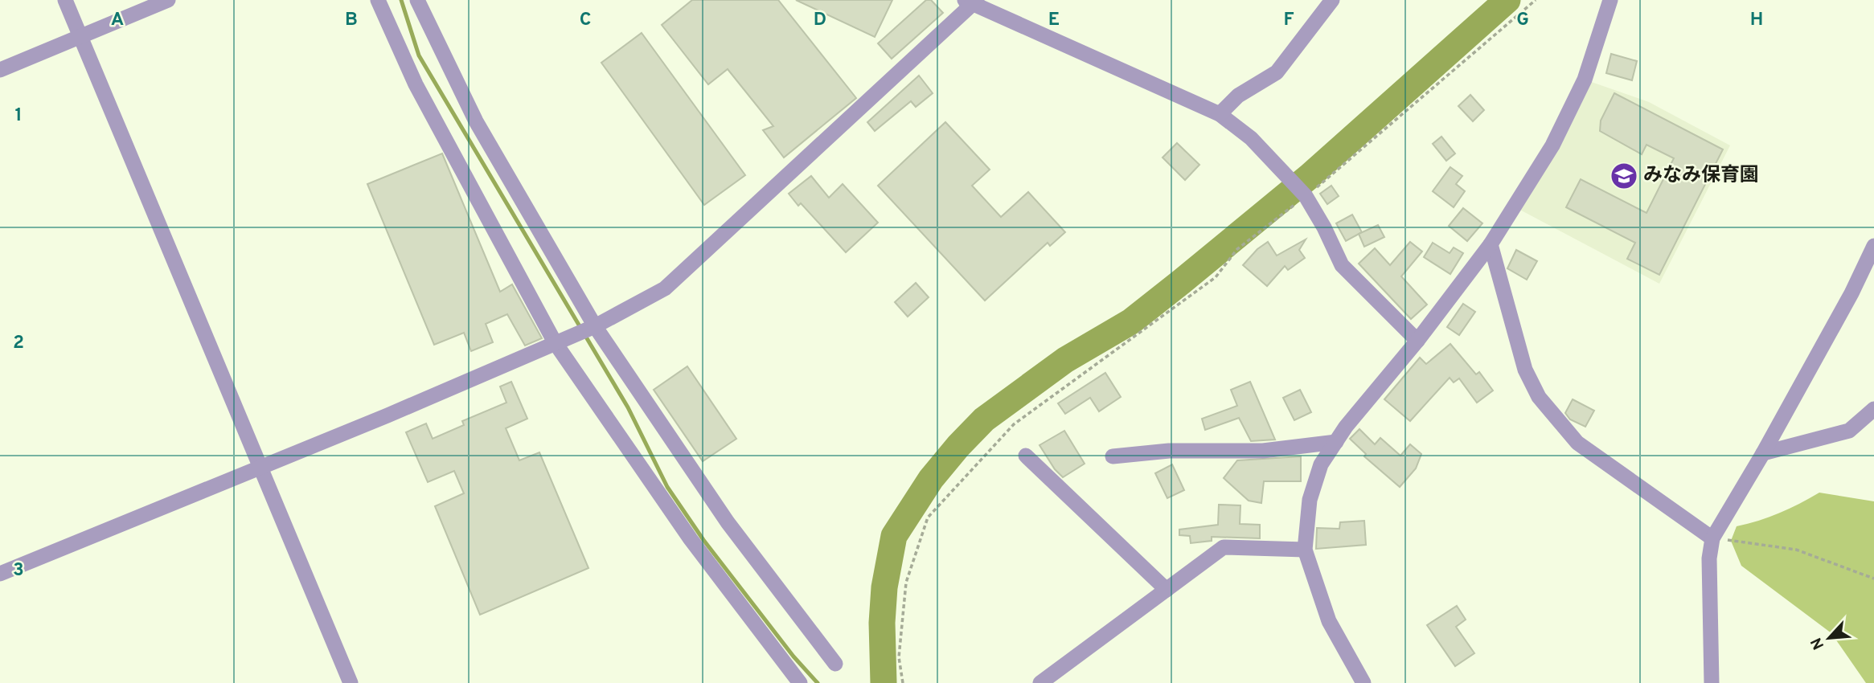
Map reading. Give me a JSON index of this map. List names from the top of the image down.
{
  "places": {
    "school or university": ["みなみ保育園"]
  },
  "north": "bottom left",
  "grid": {
    "columns": [
      "A",
      "B",
      "C",
      "D",
      "E",
      "F",
      "G",
      "H"
    ],
    "rows": ["1", "2", "3"]
  }
}
